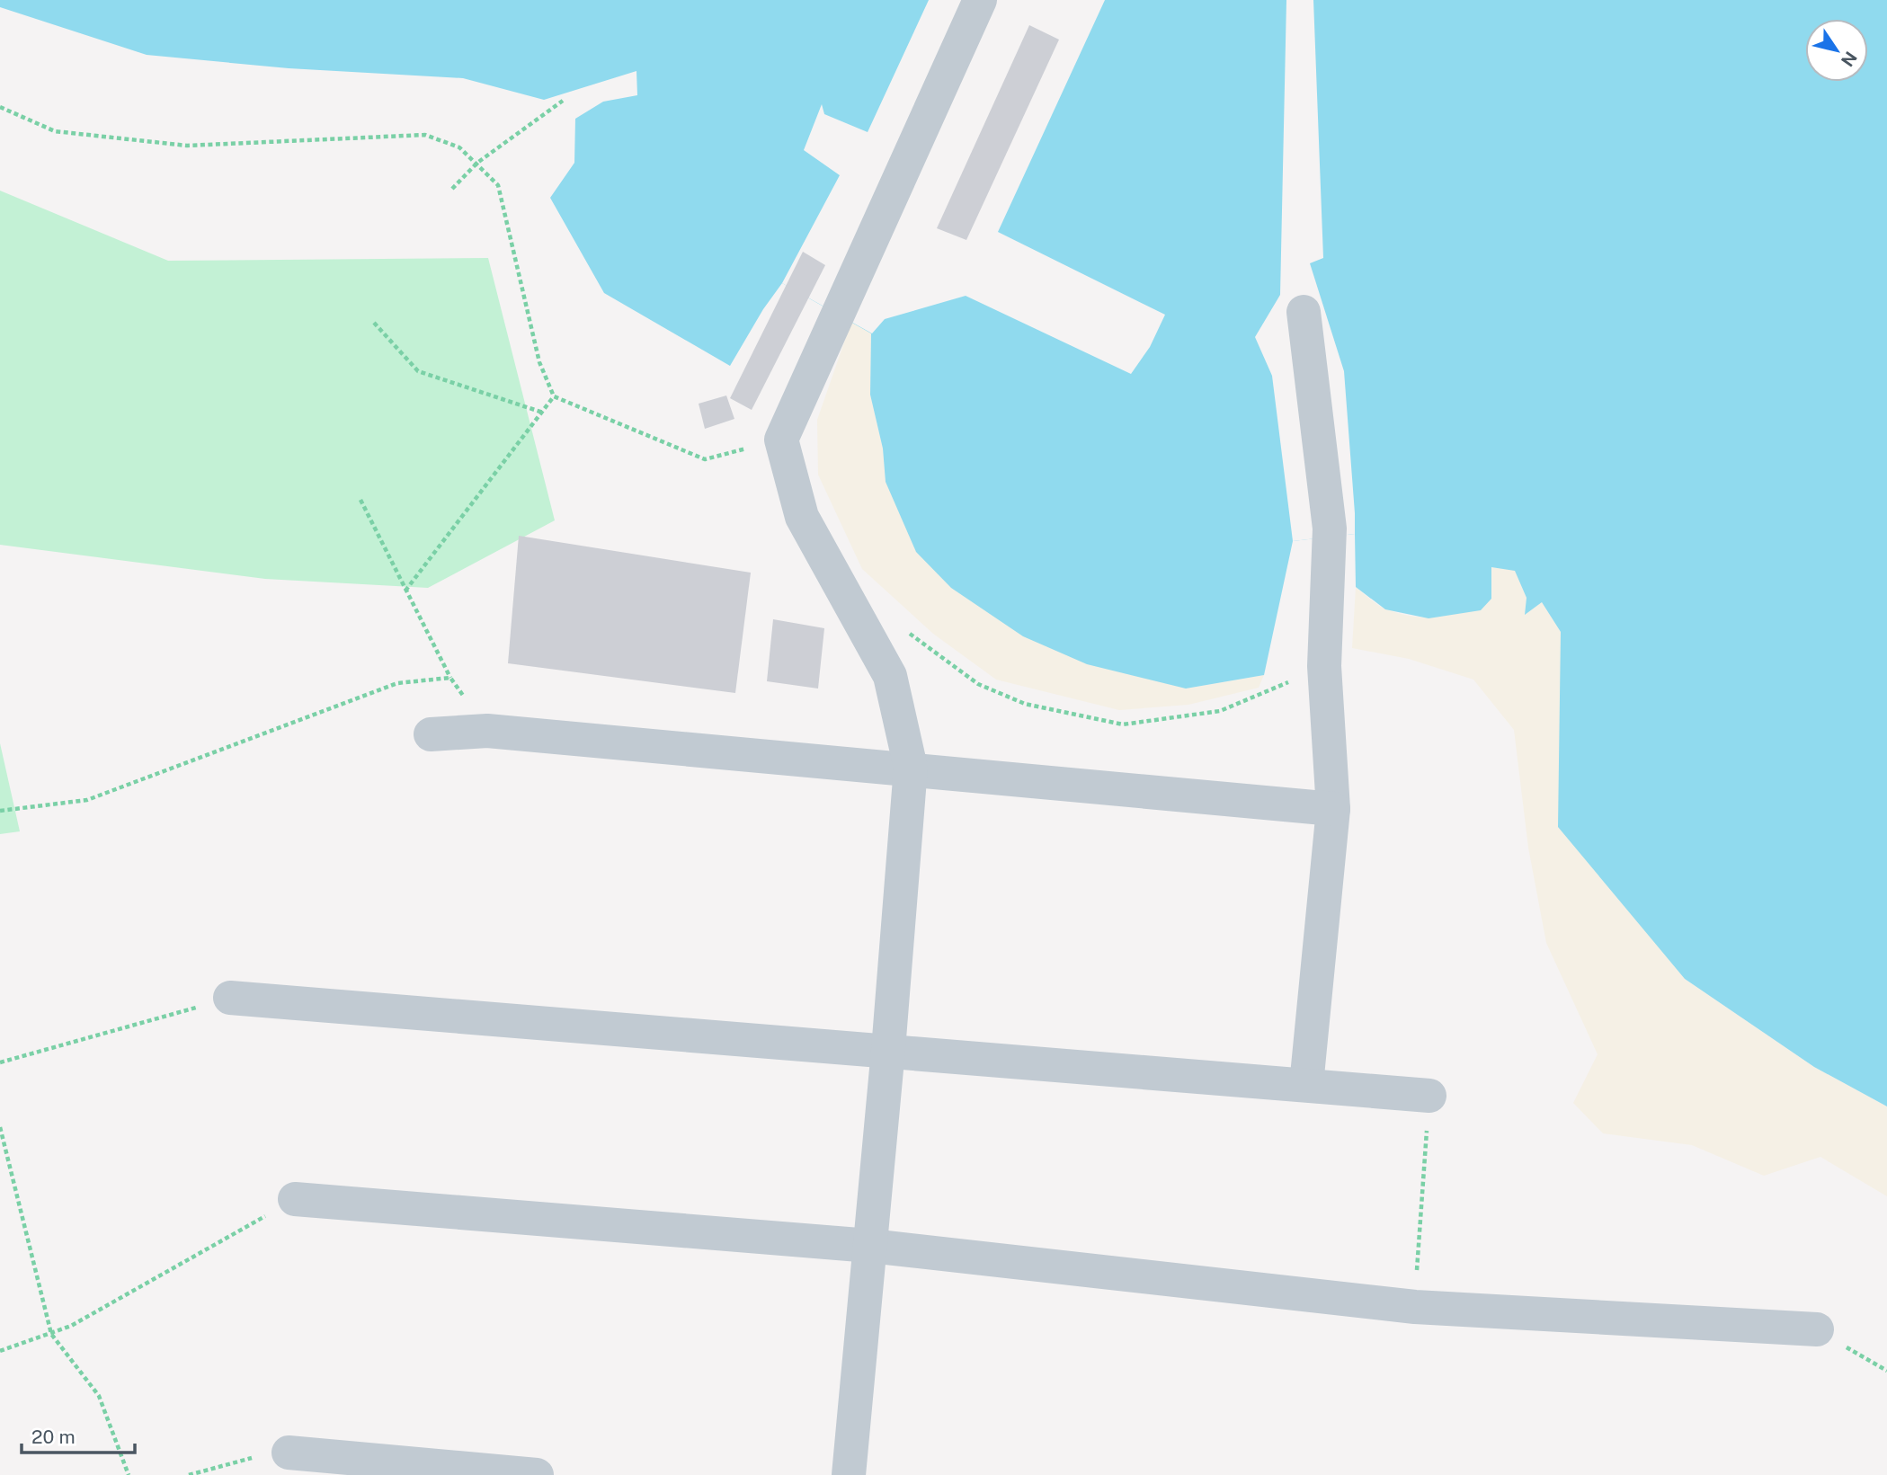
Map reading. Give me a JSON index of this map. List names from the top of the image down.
{
  "scale_bar": "20 m",
  "north": "bottom right"
}
